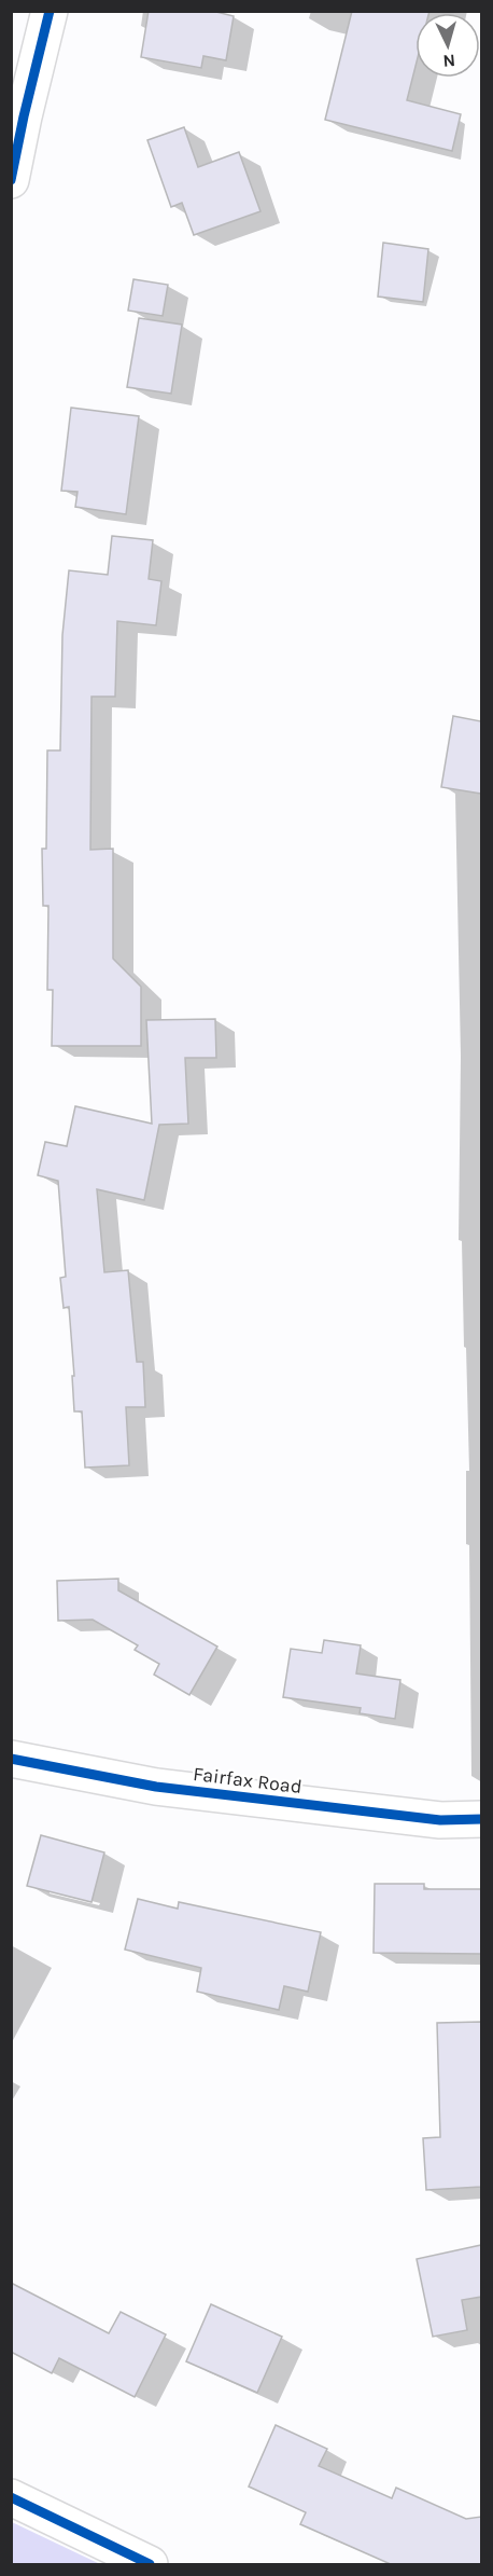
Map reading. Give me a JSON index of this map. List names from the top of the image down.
{
  "streets": {
    "street": ["Fairfax Road"]
  },
  "north": "bottom"
}
